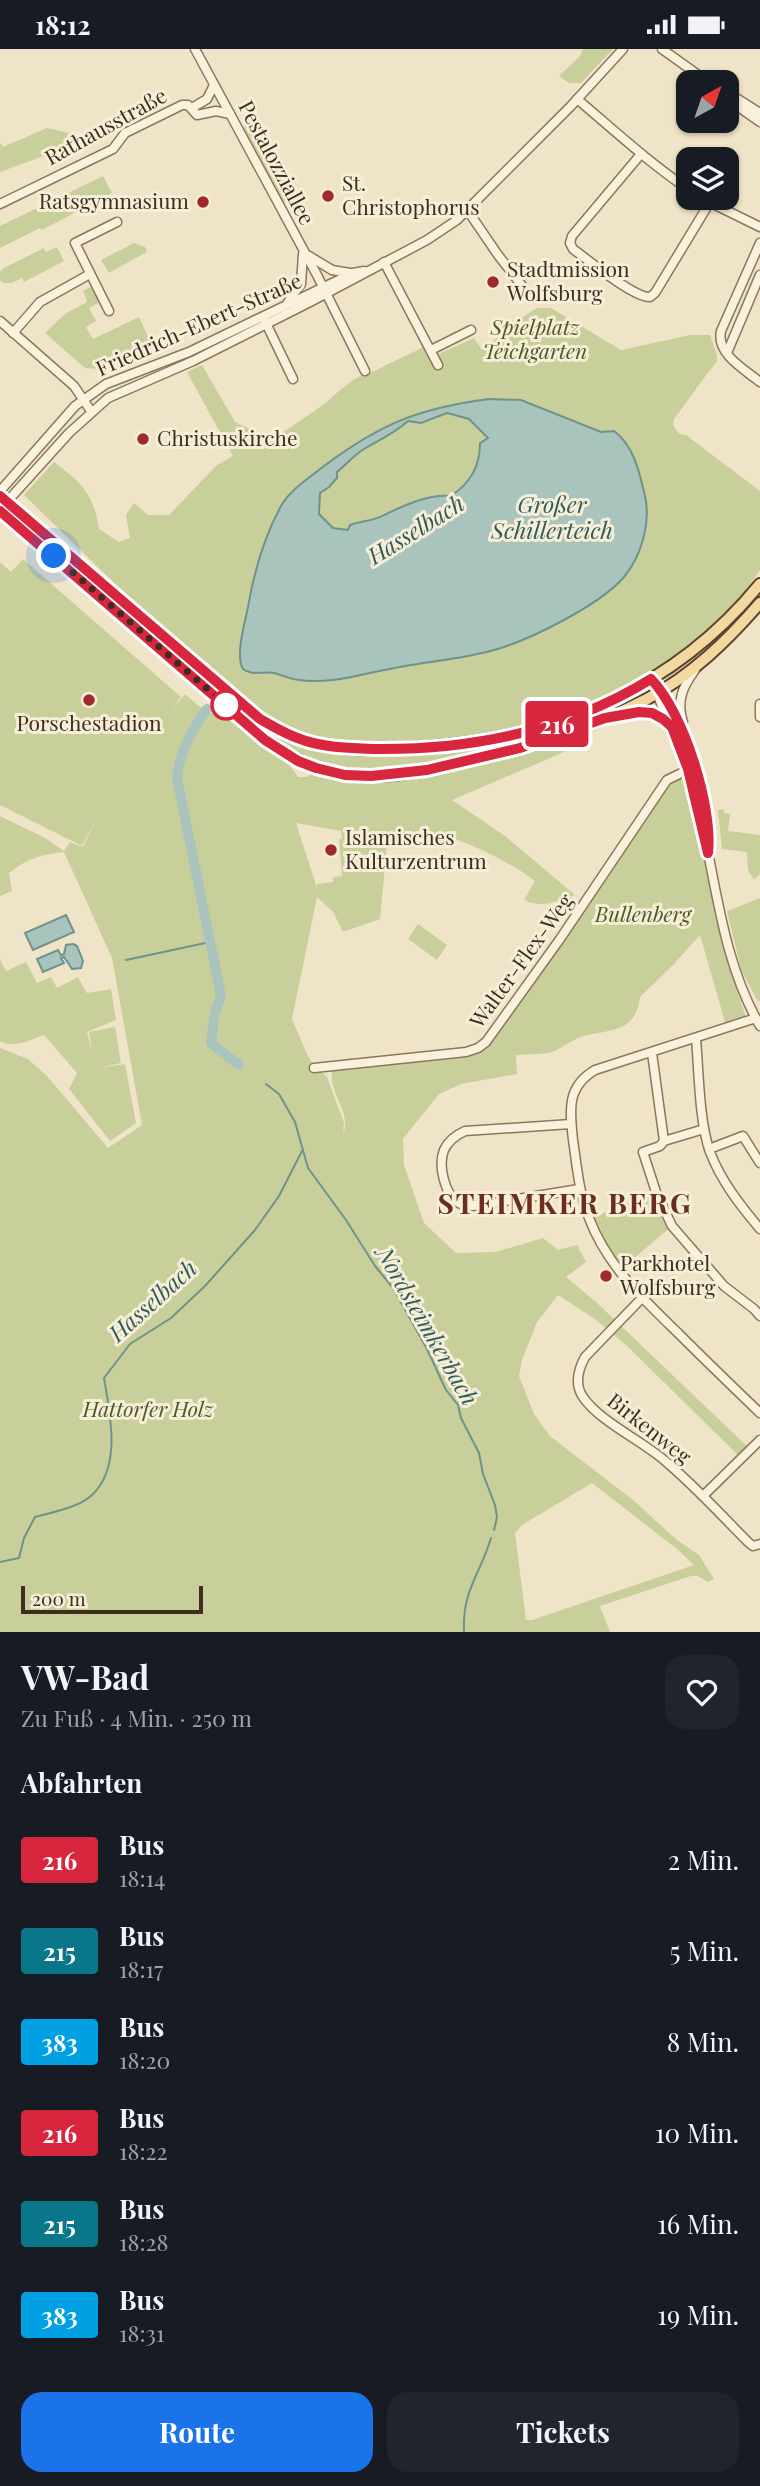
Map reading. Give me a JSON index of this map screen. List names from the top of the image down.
{
  "streets": {
    "street": [
      "Rathausstraße",
      "Pestalozziallee",
      "Friedrich-Ebert-Straße",
      "Walter-Flex-Weg",
      "Birkenweg"
    ]
  },
  "crossings": [
    ["Rathausstraße", "Pestalozziallee"],
    ["Pestalozziallee", "Friedrich-Ebert-Straße"]
  ],
  "districts": ["STEIMKER BERG"],
  "water": ["Großer Schillerteich", "Hasselbach", "Nordsteimkerbach"],
  "parks": ["Spielplatz Teichgarten", "Bullenberg", "Hattorfer Holz"],
  "places": [
    "St. Christophorus",
    "Ratsgymnasium",
    "Stadtmission Wolfsburg",
    "Christuskirche",
    "Porschestadion",
    "Islamisches Kulturzentrum",
    "Parkhotel Wolfsburg"
  ],
  "lines": ["bus line 216"],
  "scale_bar": "200 m",
  "north": "top right",
  "page": {
    "status": "18:12",
    "on_map": "216",
    "scale": "200 m",
    "heading": [
      ["VW-Bad", "Zu Fuß · 4 Min. · 250 m"],
      "Abfahrten"
    ],
    "list": [
      {
        "mark": "216",
        "name": "Bus",
        "note": "18:14",
        "value": "2 Min."
      },
      {
        "mark": "215",
        "name": "Bus",
        "note": "18:17",
        "value": "5 Min."
      },
      {
        "mark": "383",
        "name": "Bus",
        "note": "18:20",
        "value": "8 Min."
      },
      {
        "mark": "216",
        "name": "Bus",
        "note": "18:22",
        "value": "10 Min."
      },
      {
        "mark": "215",
        "name": "Bus",
        "note": "18:28",
        "value": "16 Min."
      },
      {
        "mark": "383",
        "name": "Bus",
        "note": "18:31",
        "value": "19 Min."
      }
    ],
    "buttons": ["Route", "Tickets"]
  }
}
